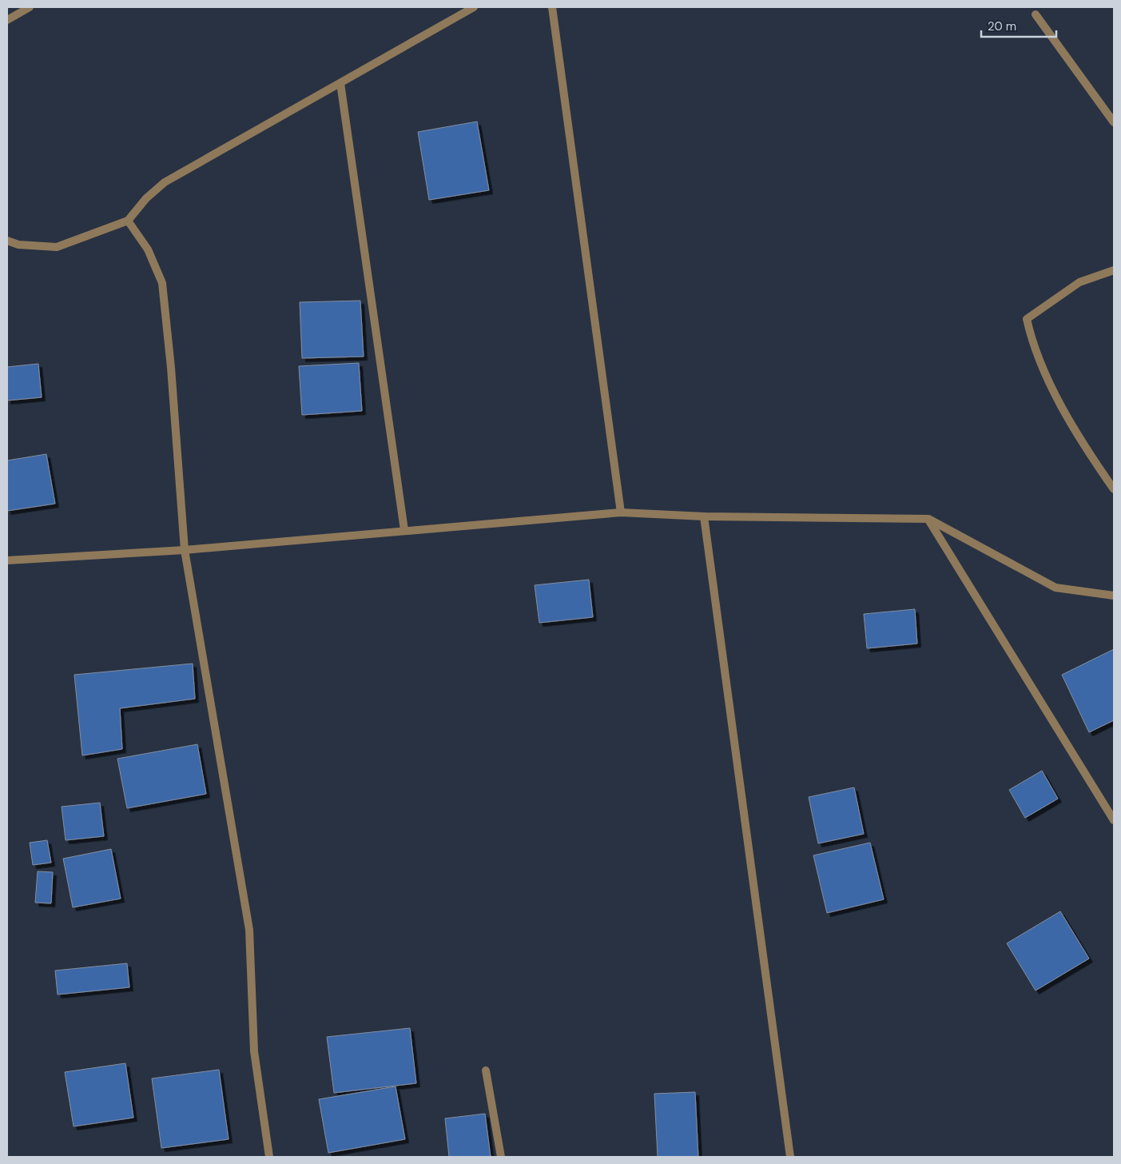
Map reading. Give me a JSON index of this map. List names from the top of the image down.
{
  "scale_bar": "20 m"
}
